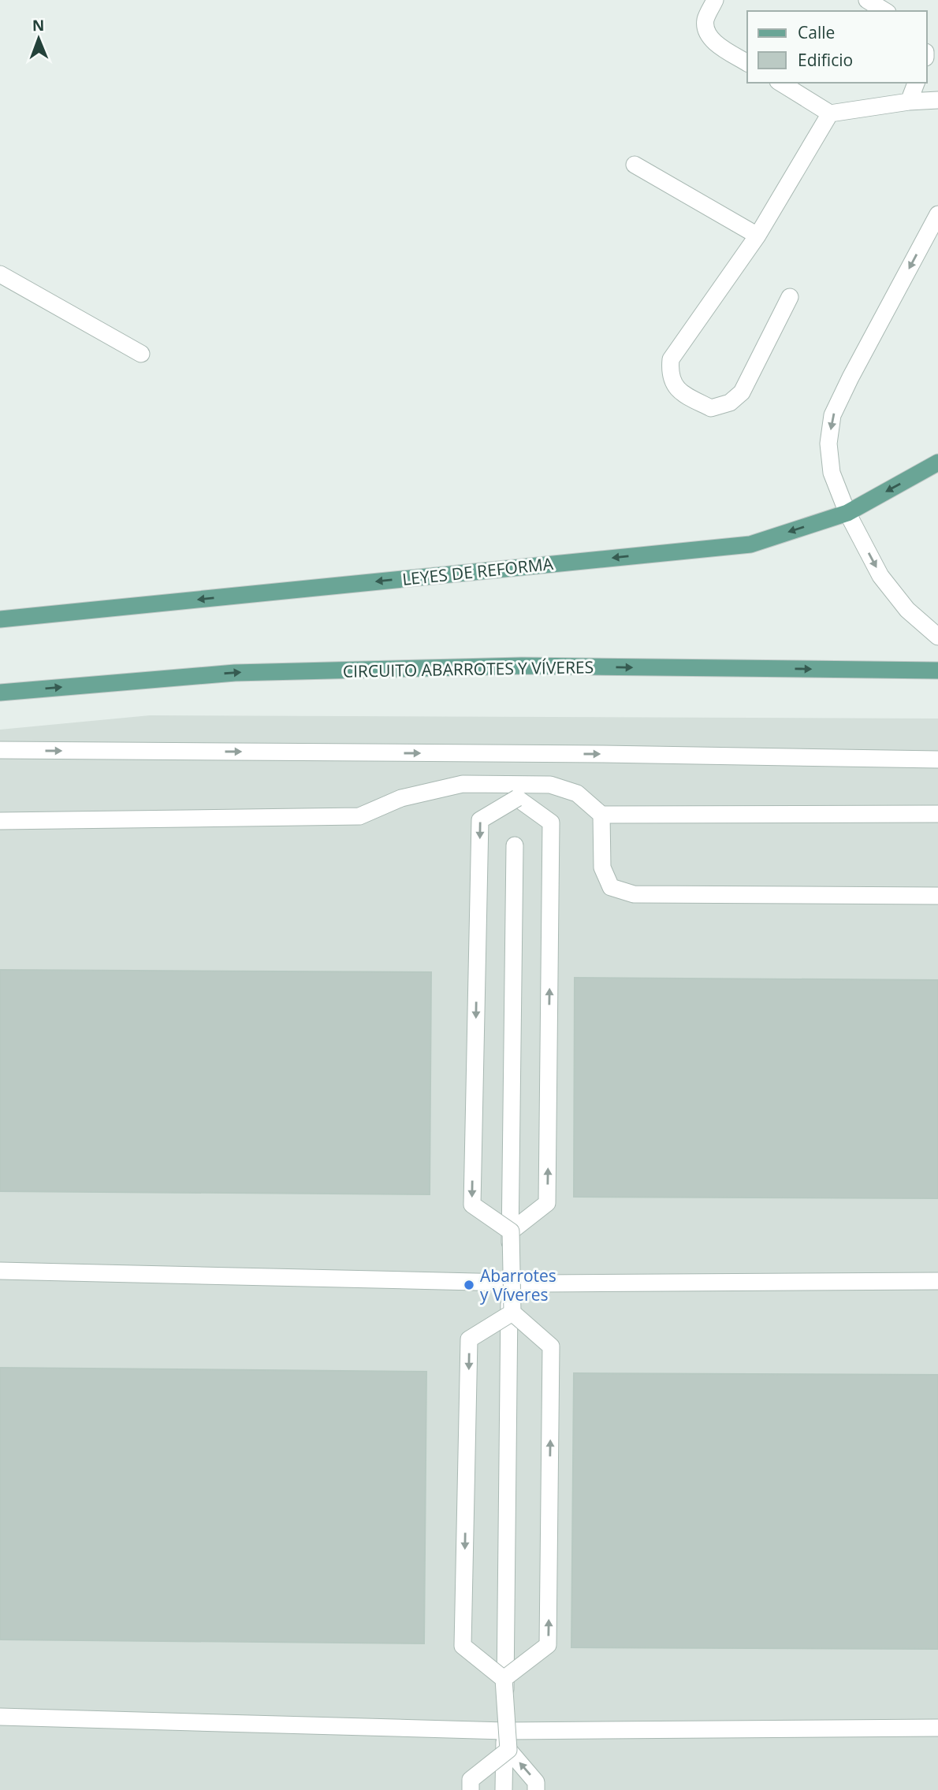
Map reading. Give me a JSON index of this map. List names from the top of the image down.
{
  "streets": {
    "main road": ["LEYES DE REFORMA", "CIRCUITO ABARROTES Y VÍVERES"]
  },
  "one_way": ["LEYES DE REFORMA", "CIRCUITO ABARROTES Y VÍVERES"],
  "places": ["Abarrotes y Víveres"],
  "legend": ["Calle", "Edificio"],
  "north": "top"
}
